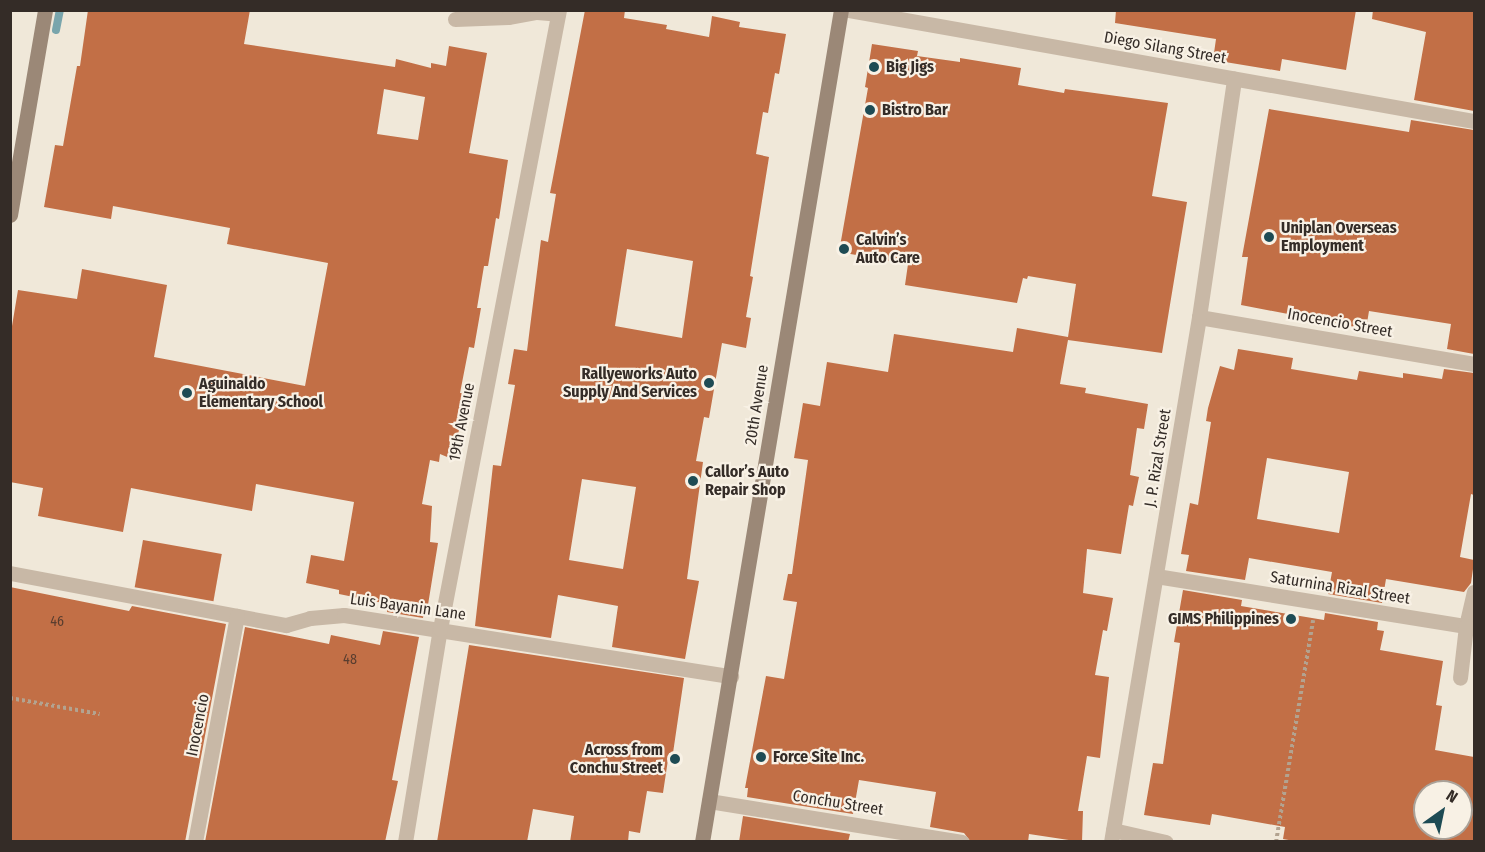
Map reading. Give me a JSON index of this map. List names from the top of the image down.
{
  "streets": {
    "main road": ["20th Avenue"],
    "street": [
      "Diego Silang Street",
      "Inocencio Street",
      "19th Avenue",
      "J. P. Rizal Street",
      "Saturnina Rizal Street",
      "Luis Bayanin Lane",
      "Inocencio",
      "Conchu Street"
    ]
  },
  "crossings": [
    ["Diego Silang Street", "J. P. Rizal Street"],
    ["Inocencio Street", "J. P. Rizal Street"],
    ["20th Avenue", "Luis Bayanin Lane"],
    ["20th Avenue", "Conchu Street"],
    ["19th Avenue", "Luis Bayanin Lane"],
    ["J. P. Rizal Street", "Saturnina Rizal Street"],
    ["Luis Bayanin Lane", "Inocencio"]
  ],
  "places": [
    "Big Jigs",
    "Bistro Bar",
    "Uniplan Overseas Employment",
    "Calvin’s Auto Care",
    "Rallyeworks Auto Supply And Services",
    "Aguinaldo Elementary School",
    "Callor’s Auto Repair Shop",
    "GIMS Philippines",
    "Force Site Inc.",
    "Across from Conchu Street"
  ],
  "house_numbers": ["46", "48"],
  "north": "top right"
}
